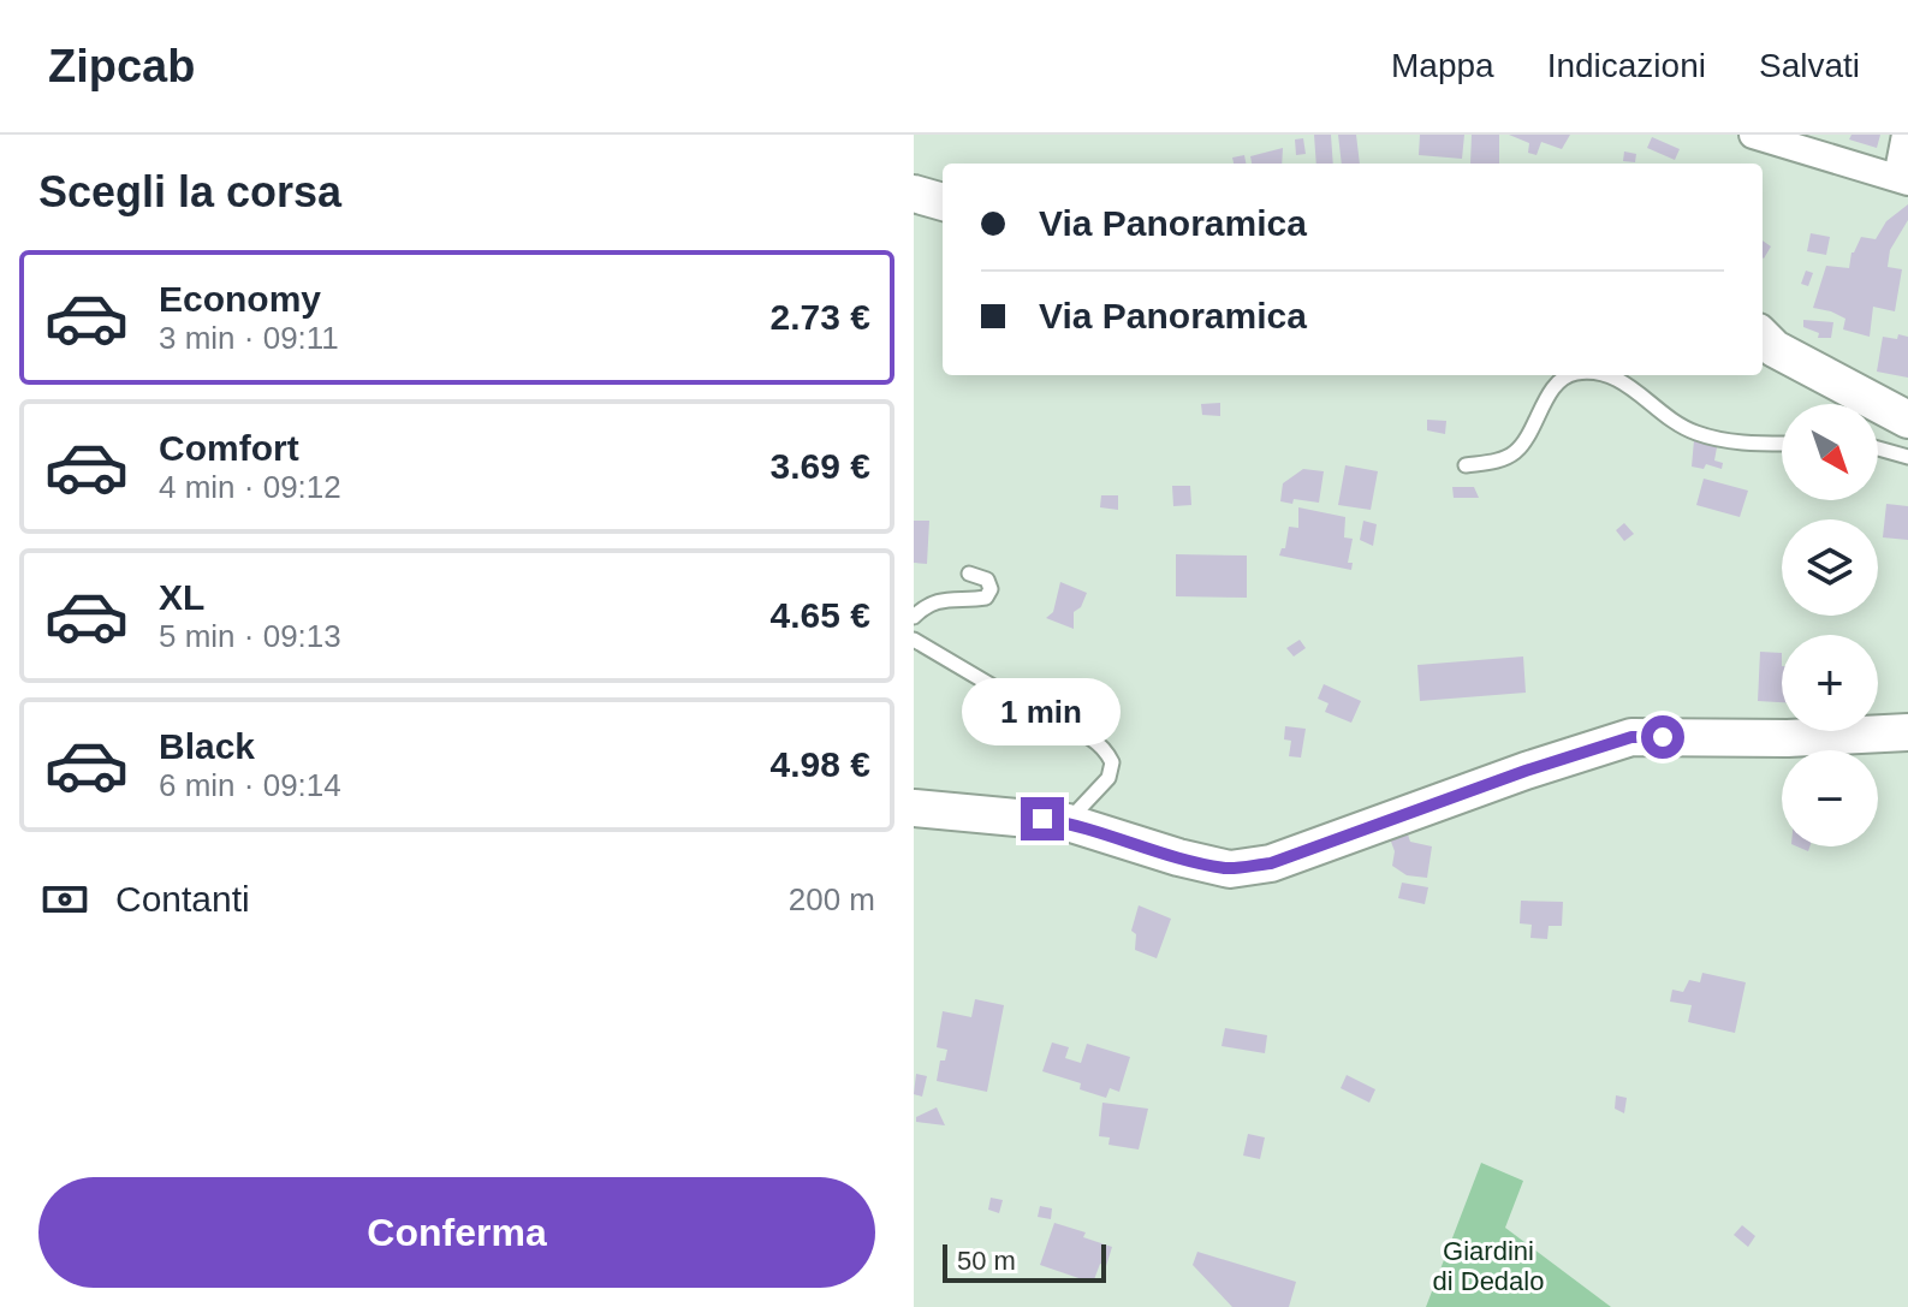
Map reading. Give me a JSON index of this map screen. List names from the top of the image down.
{
  "parks": ["Giardini di Dedalo"],
  "scale_bar": "50 m",
  "north": "bottom right",
  "page": {
    "header": "Zipcab",
    "nav": ["Mappa", "Indicazioni", "Salvati"],
    "heading": "Scegli la corsa",
    "banner": ["Via Panoramica", "Via Panoramica"],
    "list": [
      {
        "name": "Economy",
        "note": "3 min · 09:11",
        "value": "2.73 €"
      },
      {
        "name": "Comfort",
        "note": "4 min · 09:12",
        "value": "3.69 €"
      },
      {
        "name": "XL",
        "note": "5 min · 09:13",
        "value": "4.65 €"
      },
      {
        "name": "Black",
        "note": "6 min · 09:14",
        "value": "4.98 €"
      }
    ],
    "map_buttons": ["+", "−"],
    "bubble": "1 min",
    "pay": ["Contanti", "200 m"],
    "buttons": "Conferma",
    "scale": "50 m"
  }
}
